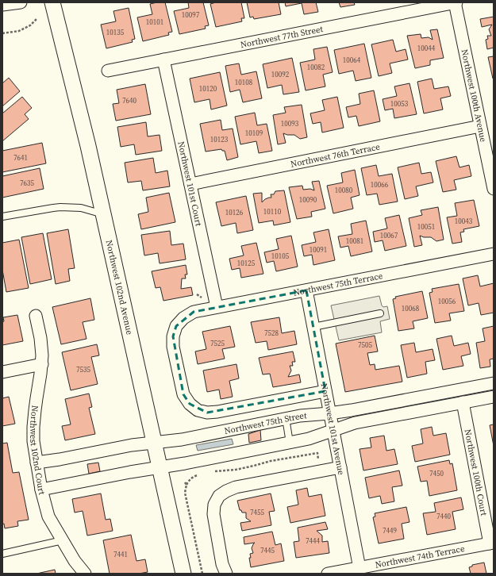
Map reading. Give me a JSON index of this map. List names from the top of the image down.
{
  "streets": {
    "street": [
      "Northwest 77th Street",
      "Northwest 100th Avenue",
      "Northwest 76th Terrace",
      "Northwest 101st Court",
      "Northwest 75th Terrace",
      "Northwest 102nd Avenue",
      "Northwest 75th Street",
      "Northwest 101st Avenue",
      "Northwest 102nd Court",
      "Northwest 100th Court",
      "Northwest 74th Terrace"
    ]
  },
  "crossings": [
    ["Northwest 77th Street", "Northwest 100th Avenue"],
    ["Northwest 77th Street", "Northwest 101st Court"],
    ["Northwest 100th Avenue", "Northwest 76th Terrace"],
    ["Northwest 76th Terrace", "Northwest 101st Court"],
    ["Northwest 101st Court", "Northwest 75th Terrace"],
    ["Northwest 75th Terrace", "Northwest 101st Avenue"],
    ["Northwest 102nd Avenue", "Northwest 75th Street"],
    ["Northwest 75th Street", "Northwest 101st Avenue"],
    ["Northwest 75th Street", "Northwest 102nd Court"],
    ["Northwest 101st Avenue", "Northwest 74th Terrace"],
    ["Northwest 100th Court", "Northwest 74th Terrace"]
  ],
  "house_numbers": [
    "10097",
    "10101",
    "10135",
    "10044",
    "10064",
    "10082",
    "10092",
    "10108",
    "10120",
    "7640",
    "10053",
    "10093",
    "10109",
    "10123",
    "7641",
    "7635",
    "10066",
    "10080",
    "10090",
    "10110",
    "10126",
    "10043",
    "10051",
    "10067",
    "10081",
    "10091",
    "10105",
    "10125",
    "10056",
    "10068",
    "7528",
    "7525",
    "7505",
    "7535",
    "7450",
    "7455",
    "7440",
    "7449",
    "7444",
    "7445",
    "7441"
  ]
}
